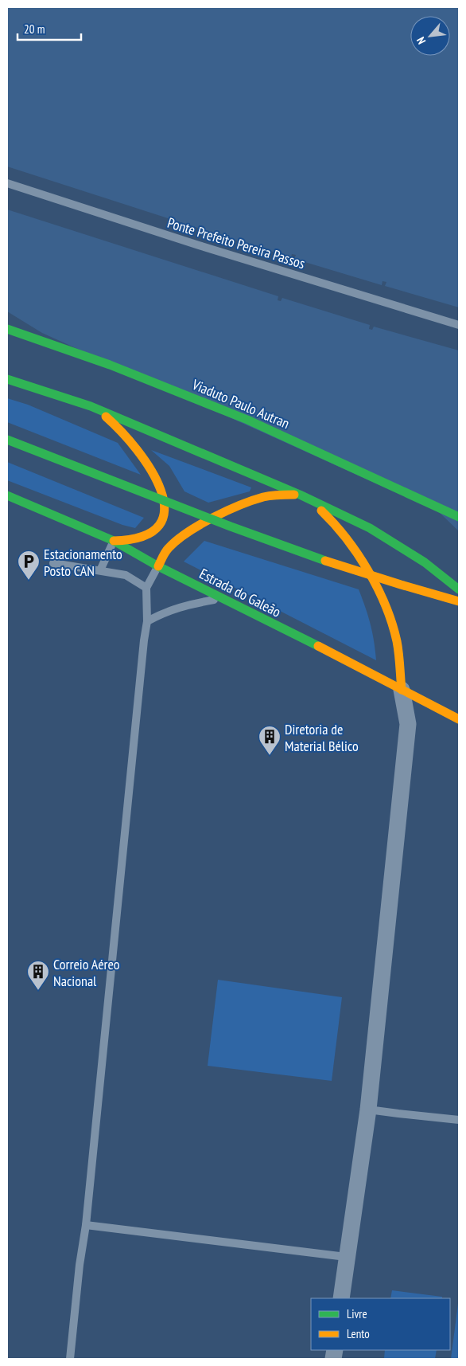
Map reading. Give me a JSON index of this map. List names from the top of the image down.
{
  "streets": {
    "street": ["Viaduto Paulo Autran", "Estrada do Galeão"],
    "lane": ["Ponte Prefeito Pereira Passos"]
  },
  "places": {
    "parking": ["Estacionamento Posto CAN"],
    "building": ["Diretoria de Material Bélico", "Correio Aéreo Nacional"]
  },
  "legend": ["Livre", "Lento"],
  "scale_bar": "20 m",
  "north": "bottom left"
}
